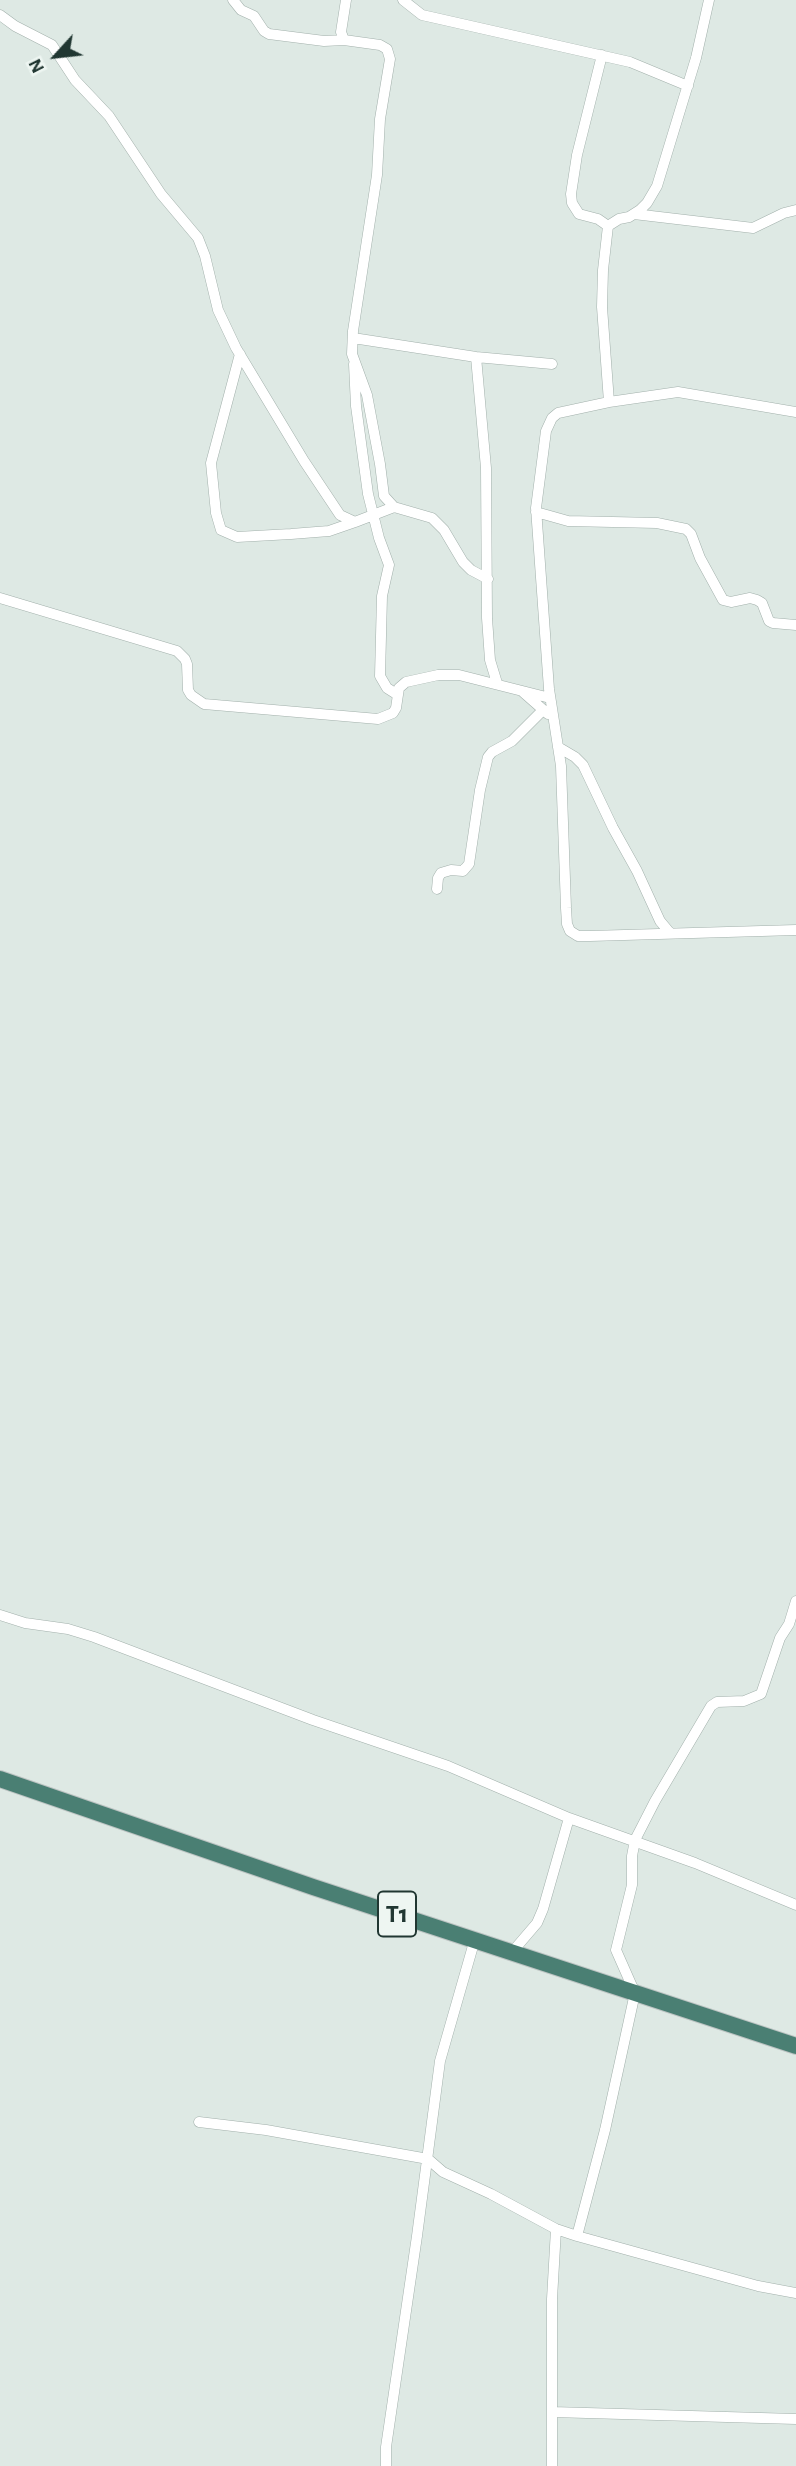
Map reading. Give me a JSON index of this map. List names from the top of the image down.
{
  "streets": {
    "highway": ["T1"]
  },
  "north": "bottom left"
}
